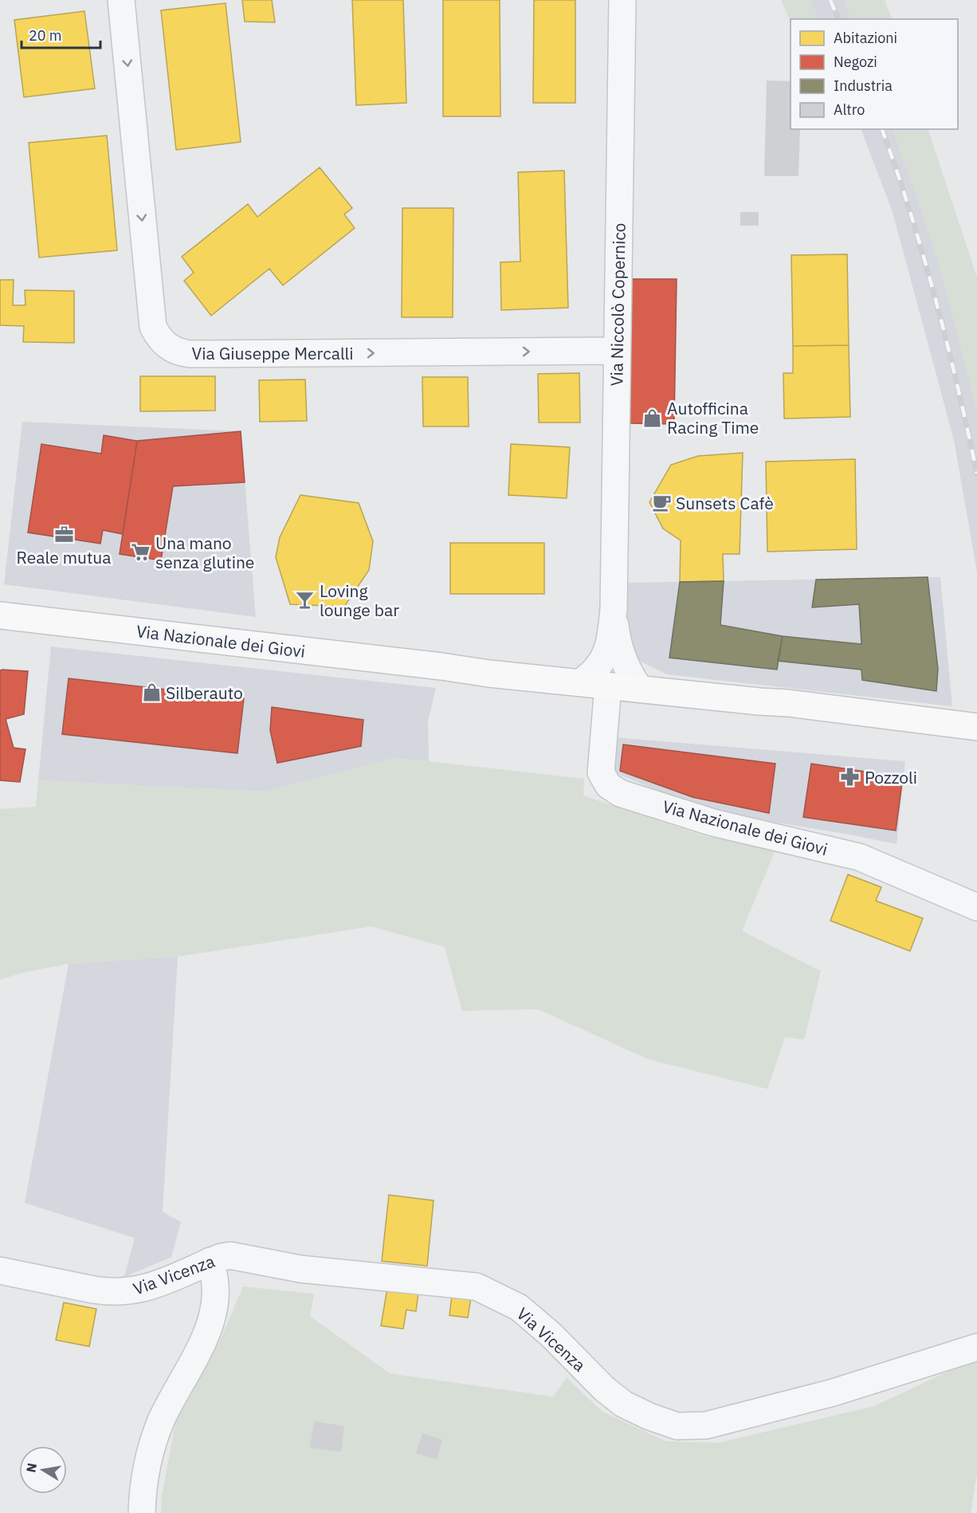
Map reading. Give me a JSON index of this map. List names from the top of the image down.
{
  "streets": {
    "main road": ["Via Nazionale dei Giovi"],
    "street": ["Via Niccolò Copernico", "Via Giuseppe Mercalli", "Via Vicenza"]
  },
  "crossings": [
    ["Via Niccolò Copernico", "Via Giuseppe Mercalli"],
    ["Via Niccolò Copernico", "Via Nazionale dei Giovi"]
  ],
  "places": {
    "shop": ["Autofficina Racing Time", "Silberauto"],
    "cafe": ["Sunsets Cafè"],
    "office": ["Reale mutua"],
    "supermarket": ["Una mano senza glutine"],
    "bar": ["Loving lounge bar"],
    "pharmacy": ["Pozzoli"]
  },
  "legend": [
    "Abitazioni",
    "Negozi",
    "Industria",
    "Altro"
  ],
  "scale_bar": "20 m",
  "north": "left"
}
